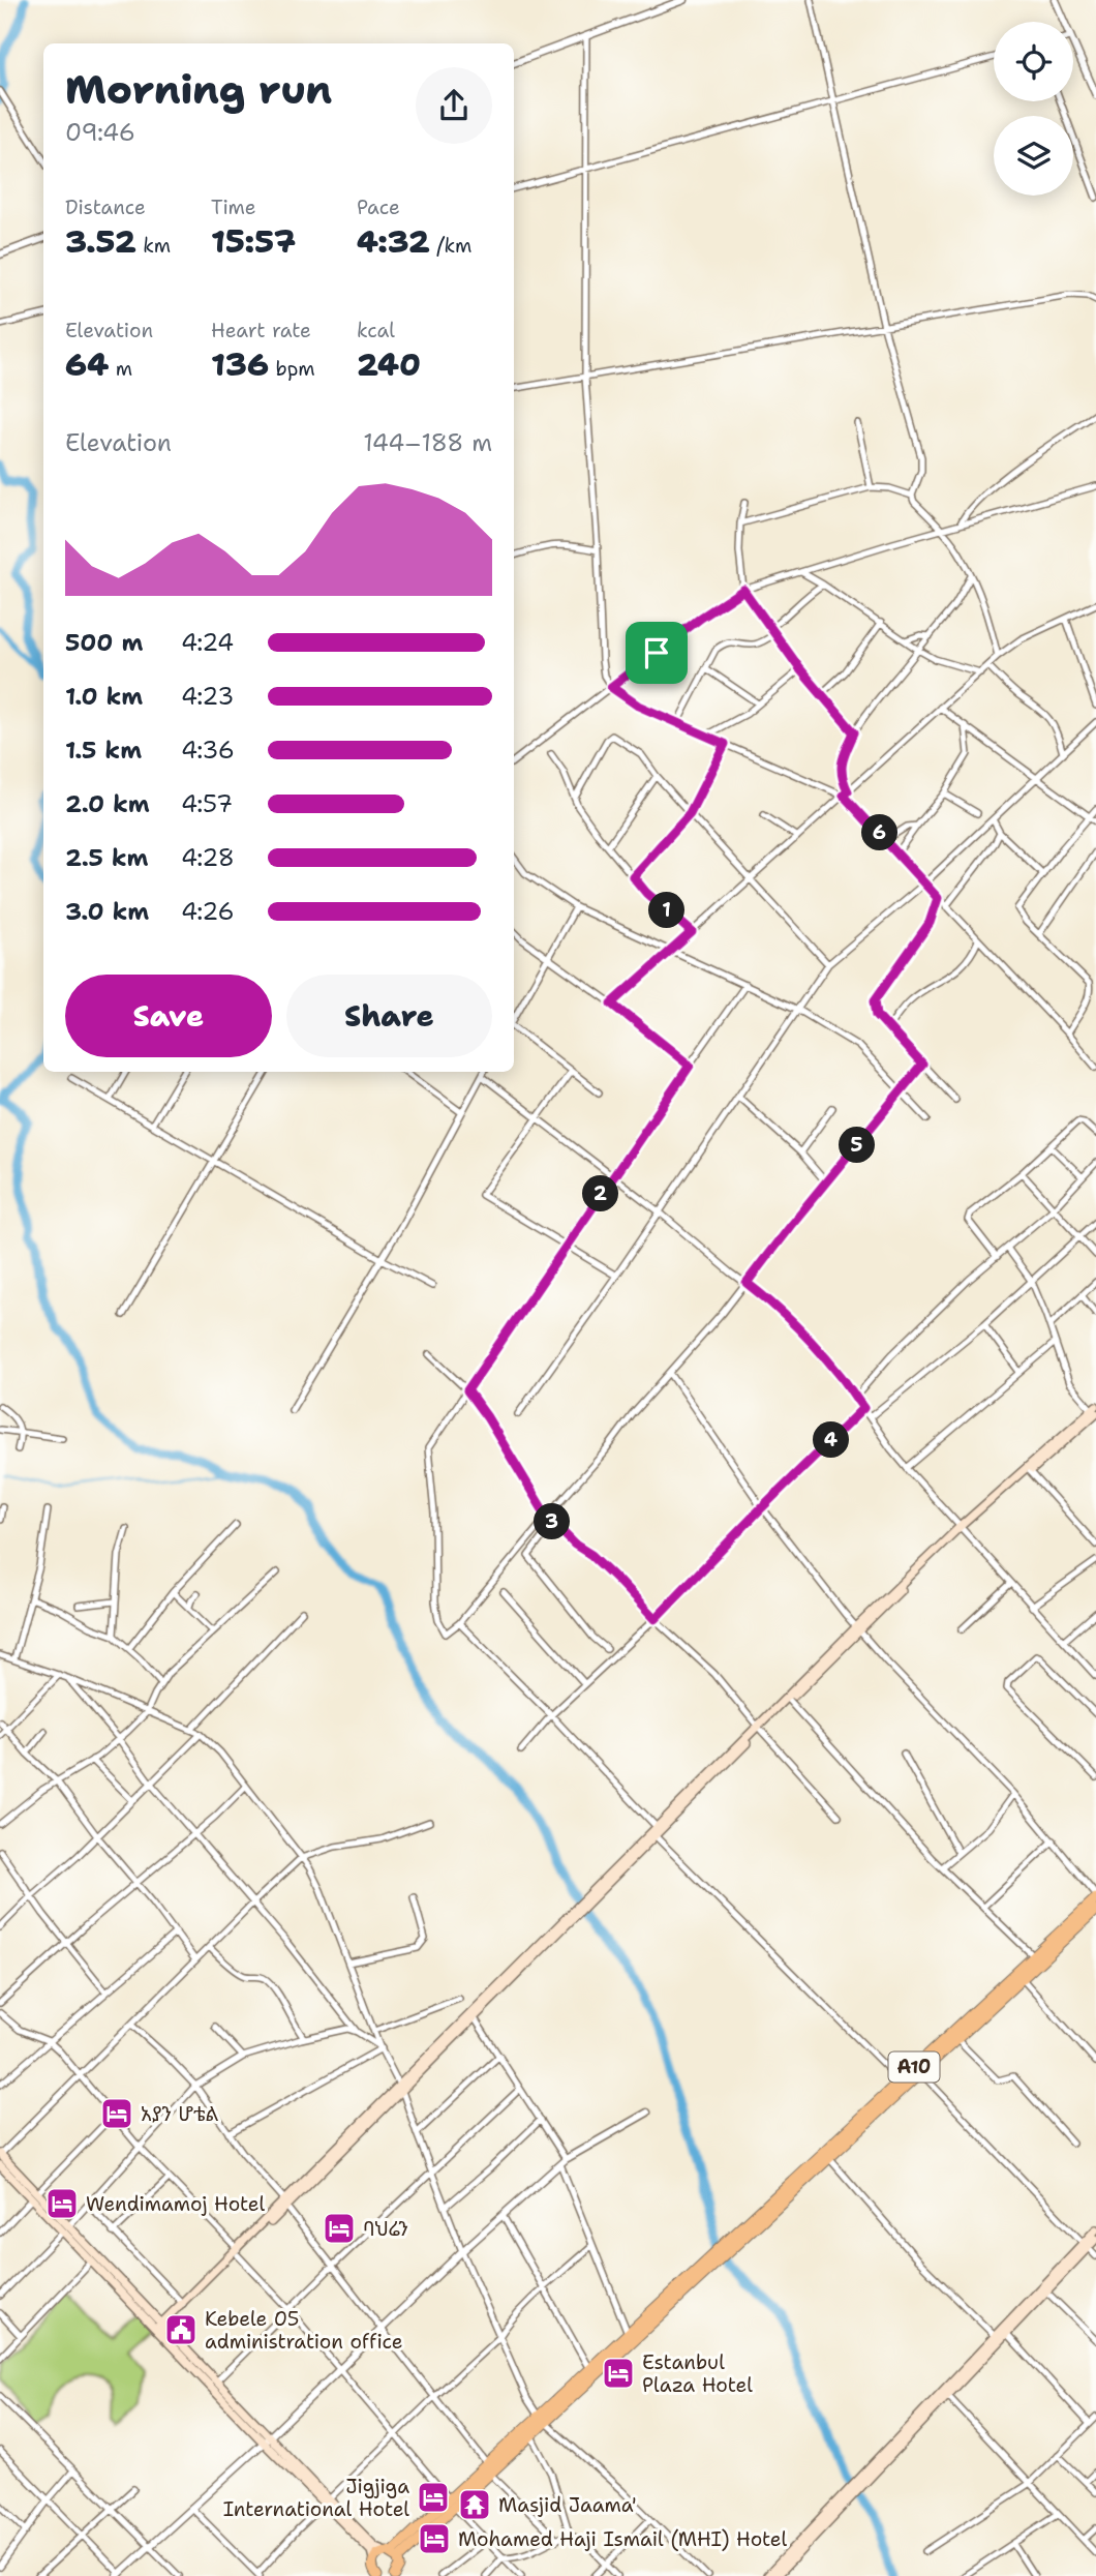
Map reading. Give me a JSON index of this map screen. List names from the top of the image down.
{
  "streets": {
    "highway": ["A10"]
  },
  "places": {
    "hotel": [
      "አያን ሆቴል",
      "Wendimamoj Hotel",
      "ባህሬን",
      "Estanbul Plaza Hotel",
      "Jigjiga International Hotel",
      "Mohamed Haji Ismail (MHI) Hotel"
    ],
    "public building": ["Kebele 05 administration office"],
    "temple": ["Masjid Jaama'"]
  },
  "page": {
    "heading": ["Morning run", "09:46"],
    "stats": [
      ["Distance", "3.52 km"],
      ["Time", "15:57"],
      ["Pace", "4:32 /km"],
      ["Elevation", "64 m"],
      ["Heart rate", "136 bpm"],
      ["kcal", "240"]
    ],
    "chart": ["Elevation", "144–188 m"],
    "list": [
      {
        "name": "500 m",
        "note": "4:24"
      },
      {
        "name": "1.0 km",
        "note": "4:23"
      },
      {
        "name": "1.5 km",
        "note": "4:36"
      },
      {
        "name": "2.0 km",
        "note": "4:57"
      },
      {
        "name": "2.5 km",
        "note": "4:28"
      },
      {
        "name": "3.0 km",
        "note": "4:26"
      }
    ],
    "pins": [
      "6",
      "1",
      "5",
      "2",
      "4",
      "3"
    ],
    "buttons": ["Save", "Share"]
  }
}
